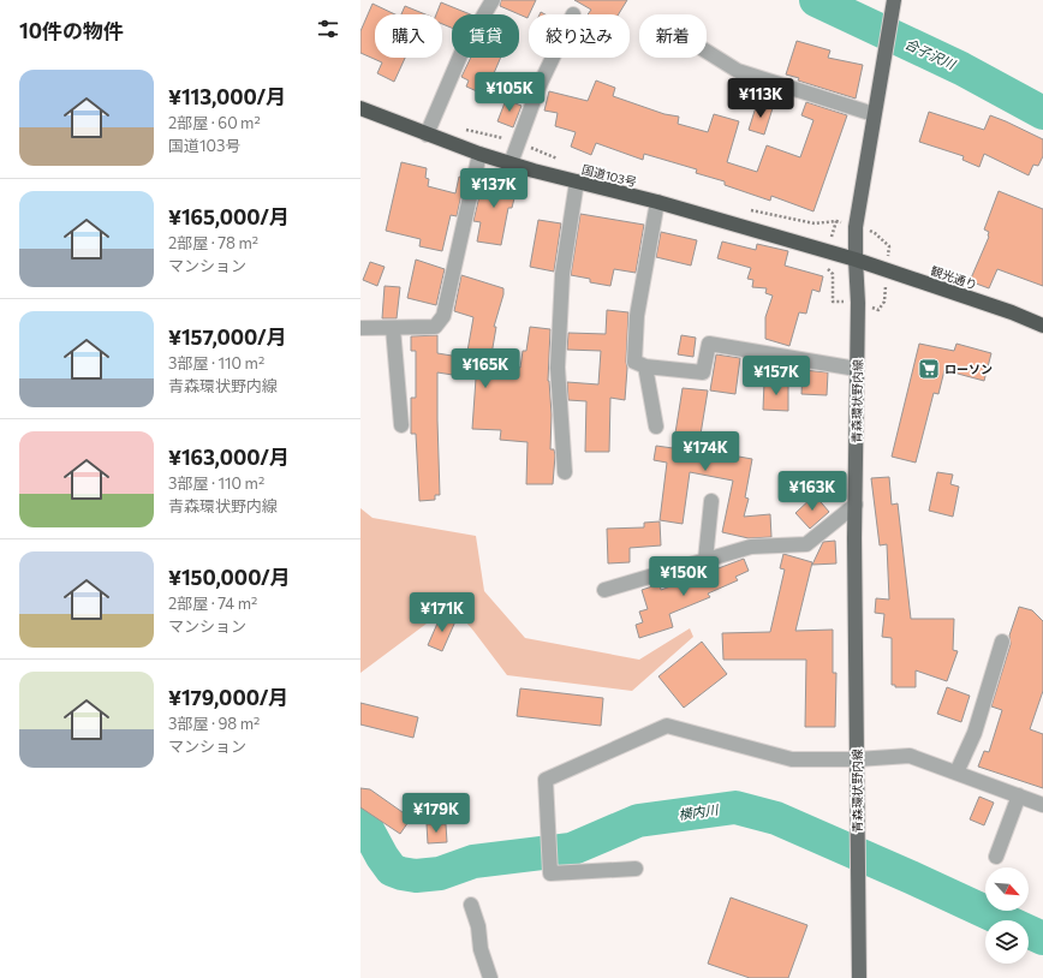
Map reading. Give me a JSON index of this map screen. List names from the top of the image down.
{
  "streets": {
    "highway": ["国道103号", "観光通り"],
    "main road": ["青森環状野内線"]
  },
  "crossings": [
    ["国道103号", "観光通り"],
    ["国道103号", "青森環状野内線"],
    ["観光通り", "青森環状野内線"]
  ],
  "water": ["合子沢川", "横内川"],
  "places": {
    "supermarket": ["ローソン"]
  },
  "north": "bottom right",
  "page": {
    "heading": "10件の物件",
    "chip": [
      "購入",
      "賃貸",
      "絞り込み",
      "新着"
    ],
    "list": [
      {
        "name": "¥113,000/月",
        "note": "2部屋 · 60 m² · 国道103号"
      },
      {
        "name": "¥165,000/月",
        "note": "2部屋 · 78 m² · マンション"
      },
      {
        "name": "¥157,000/月",
        "note": "3部屋 · 110 m² · 青森環状野内線"
      },
      {
        "name": "¥163,000/月",
        "note": "3部屋 · 110 m² · 青森環状野内線"
      },
      {
        "name": "¥150,000/月",
        "note": "2部屋 · 74 m² · マンション"
      },
      {
        "name": "¥179,000/月",
        "note": "3部屋 · 98 m² · マンション"
      }
    ],
    "price": [
      "¥105K",
      "¥113K",
      "¥137K",
      "¥165K",
      "¥157K",
      "¥174K",
      "¥163K",
      "¥150K",
      "¥171K",
      "¥179K"
    ]
  }
}
